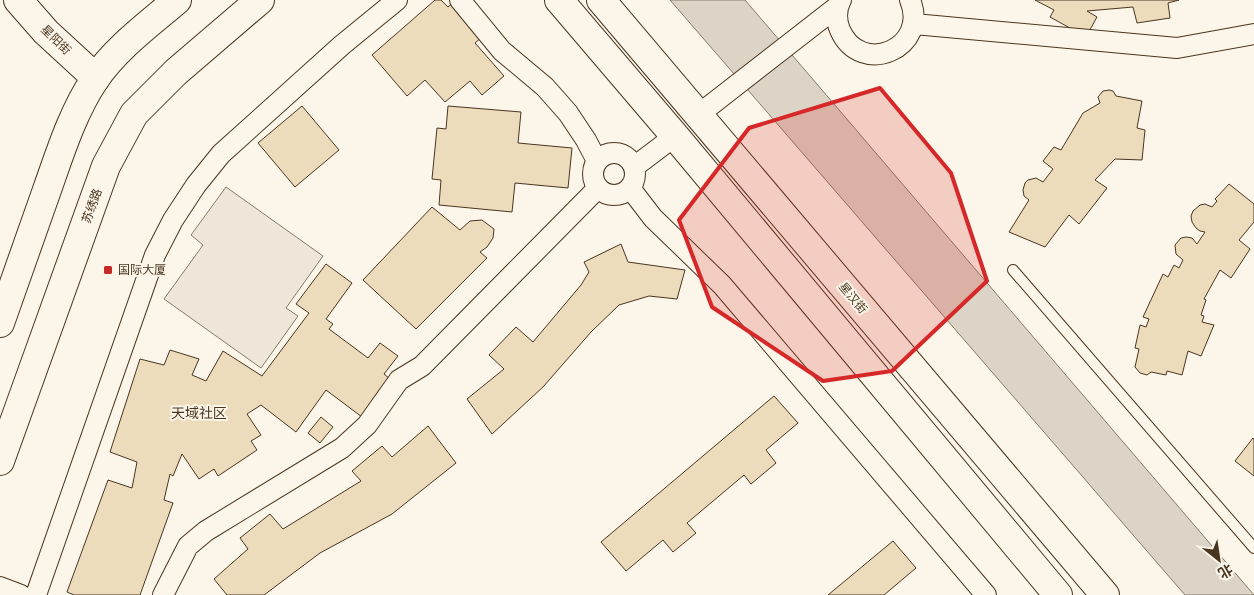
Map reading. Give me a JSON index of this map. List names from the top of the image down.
{
  "streets": {
    "main road": ["星阳街", "苏绣路", "星汉街"]
  },
  "districts": ["天域社区"],
  "places": {
    "transit": ["国际大厦"]
  },
  "north": "bottom right"
}
